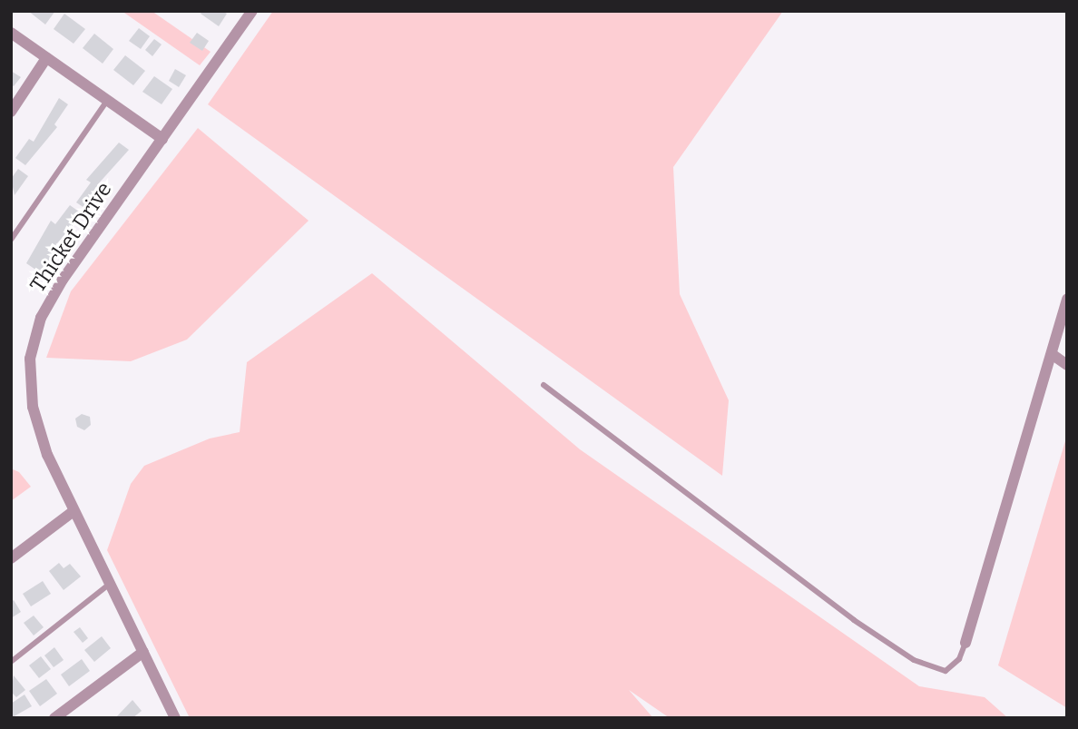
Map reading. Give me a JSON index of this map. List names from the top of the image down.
{
  "streets": {
    "street": ["Thicket Drive"]
  }
}
